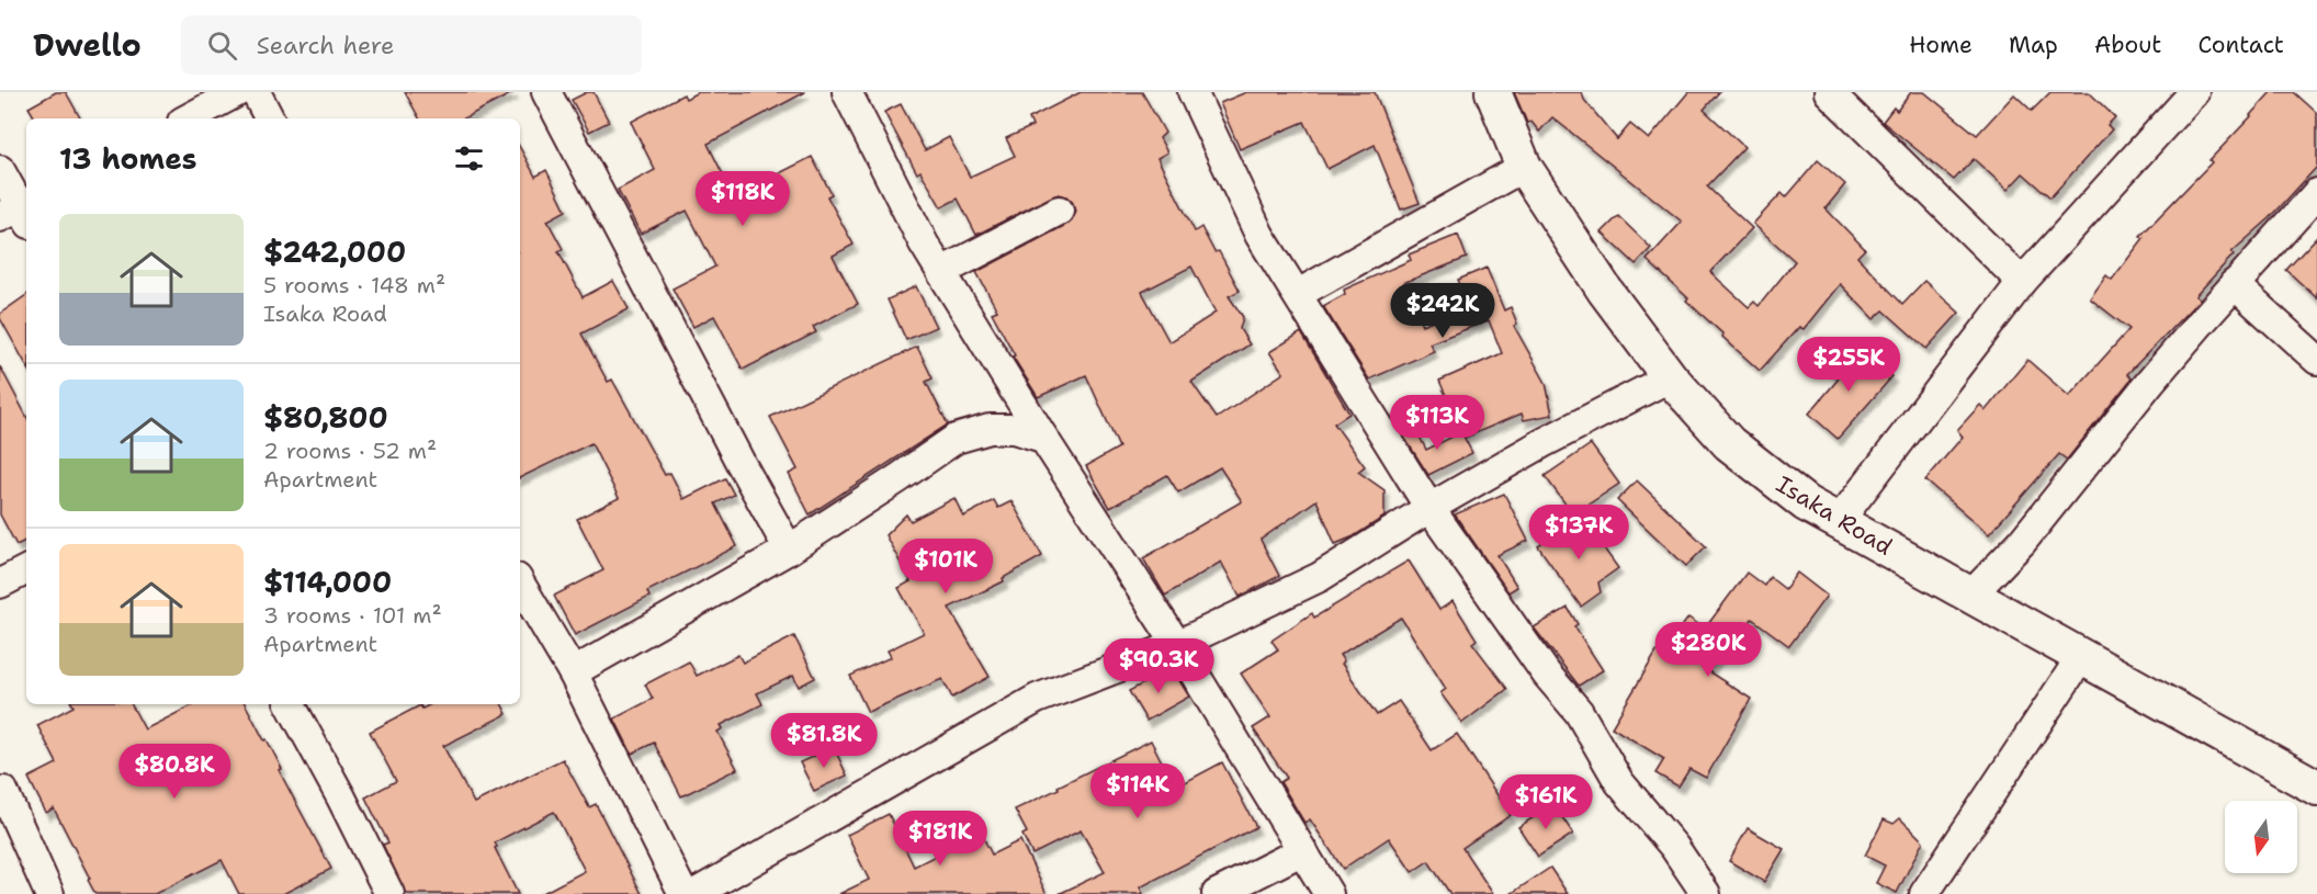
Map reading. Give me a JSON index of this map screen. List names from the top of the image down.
{
  "streets": {
    "street": ["Isaka Road"]
  },
  "north": "bottom",
  "page": {
    "header": "Dwello",
    "search": "Search here",
    "nav": [
      "Home",
      "Map",
      "About",
      "Contact"
    ],
    "heading": "13 homes",
    "price": [
      "$118K",
      "$242K",
      "$255K",
      "$113K",
      "$137K",
      "$101K",
      "$280K",
      "$90.3K",
      "$81.8K",
      "$80.8K",
      "$114K",
      "$161K",
      "$181K"
    ],
    "list": [
      {
        "name": "$242,000",
        "note": "5 rooms · 148 m² · Isaka Road"
      },
      {
        "name": "$80,800",
        "note": "2 rooms · 52 m² · Apartment"
      },
      {
        "name": "$114,000",
        "note": "3 rooms · 101 m² · Apartment"
      }
    ]
  }
}
